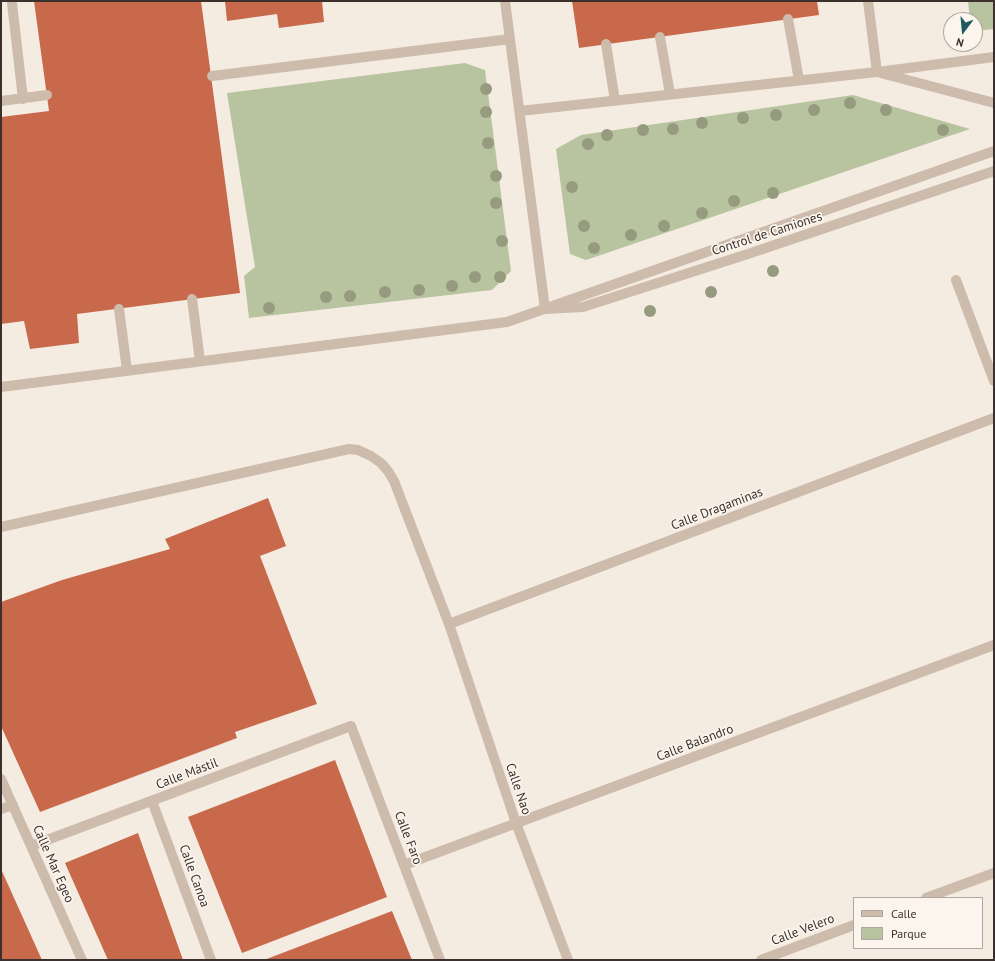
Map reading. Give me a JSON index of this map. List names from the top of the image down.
{
  "streets": {
    "street": [
      "Control de Camiones",
      "Calle Dragaminas",
      "Calle Balandro",
      "Calle Mástil",
      "Calle Nao",
      "Calle Faro",
      "Calle Mar Egeo",
      "Calle Canoa",
      "Calle Velero"
    ]
  },
  "crossings": [
    ["Calle Dragaminas", "Calle Nao"],
    ["Calle Balandro", "Calle Nao"],
    ["Calle Balandro", "Calle Faro"],
    ["Calle Mástil", "Calle Faro"],
    ["Calle Mástil", "Calle Mar Egeo"],
    ["Calle Mástil", "Calle Canoa"]
  ],
  "legend": ["Calle", "Parque"],
  "north": "bottom"
}
